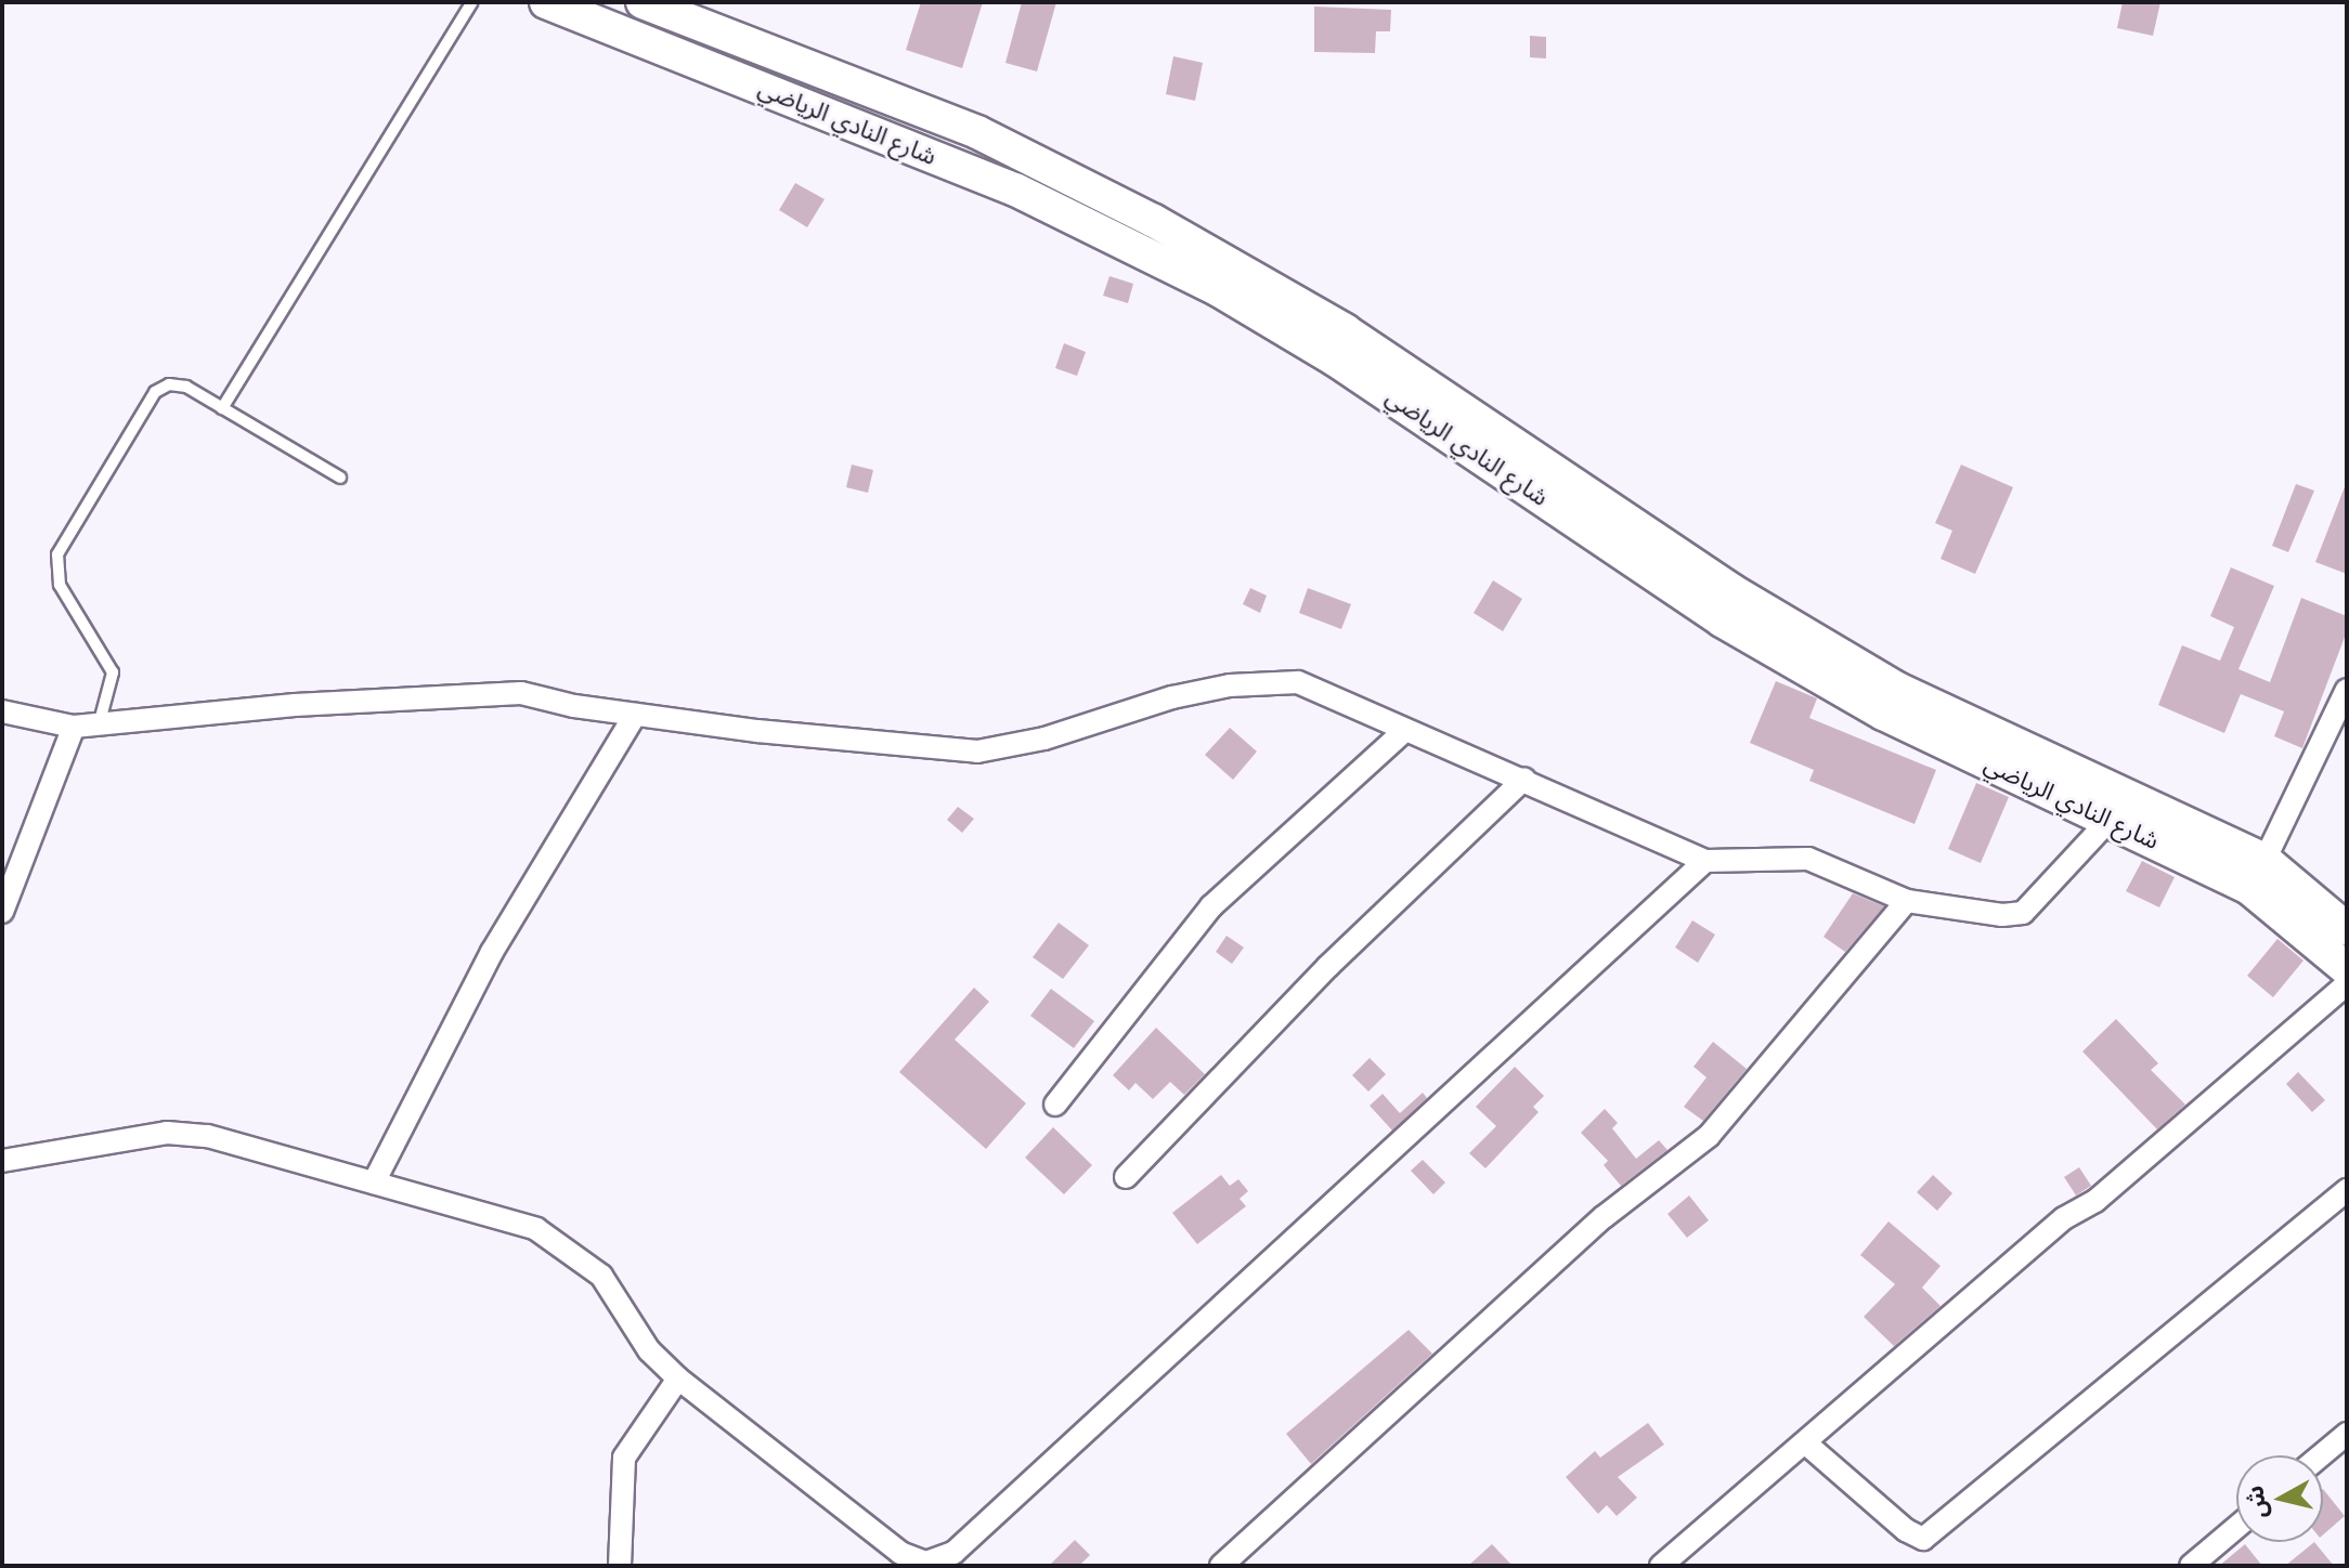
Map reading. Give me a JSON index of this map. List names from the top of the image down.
{
  "streets": {
    "main road": ["شارع النادي الرياضي"]
  },
  "north": "left"
}
